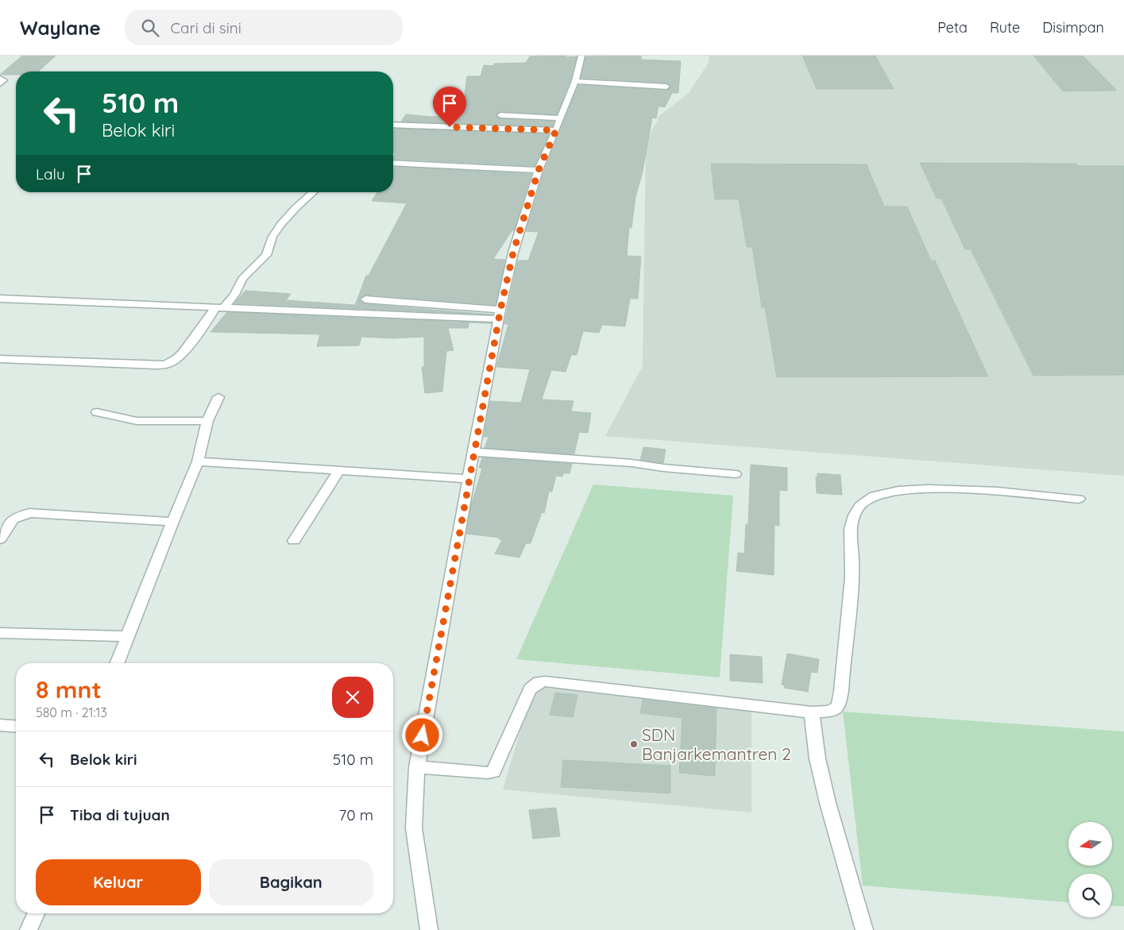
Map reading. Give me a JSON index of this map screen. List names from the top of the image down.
{
  "places": ["SDN Banjarkemantren 2"],
  "north": "left",
  "page": {
    "header": "Waylane",
    "search": "Cari di sini",
    "nav": ["Peta", "Rute", "Disimpan"],
    "turn": ["510 m", "Belok kiri"],
    "then": "Lalu",
    "heading": ["8 mnt", "580 m · 21:13"],
    "list": [
      {
        "name": "Belok kiri",
        "value": "510 m"
      },
      {
        "name": "Tiba di tujuan",
        "value": "70 m"
      }
    ],
    "buttons": ["Keluar", "Bagikan"]
  }
}
